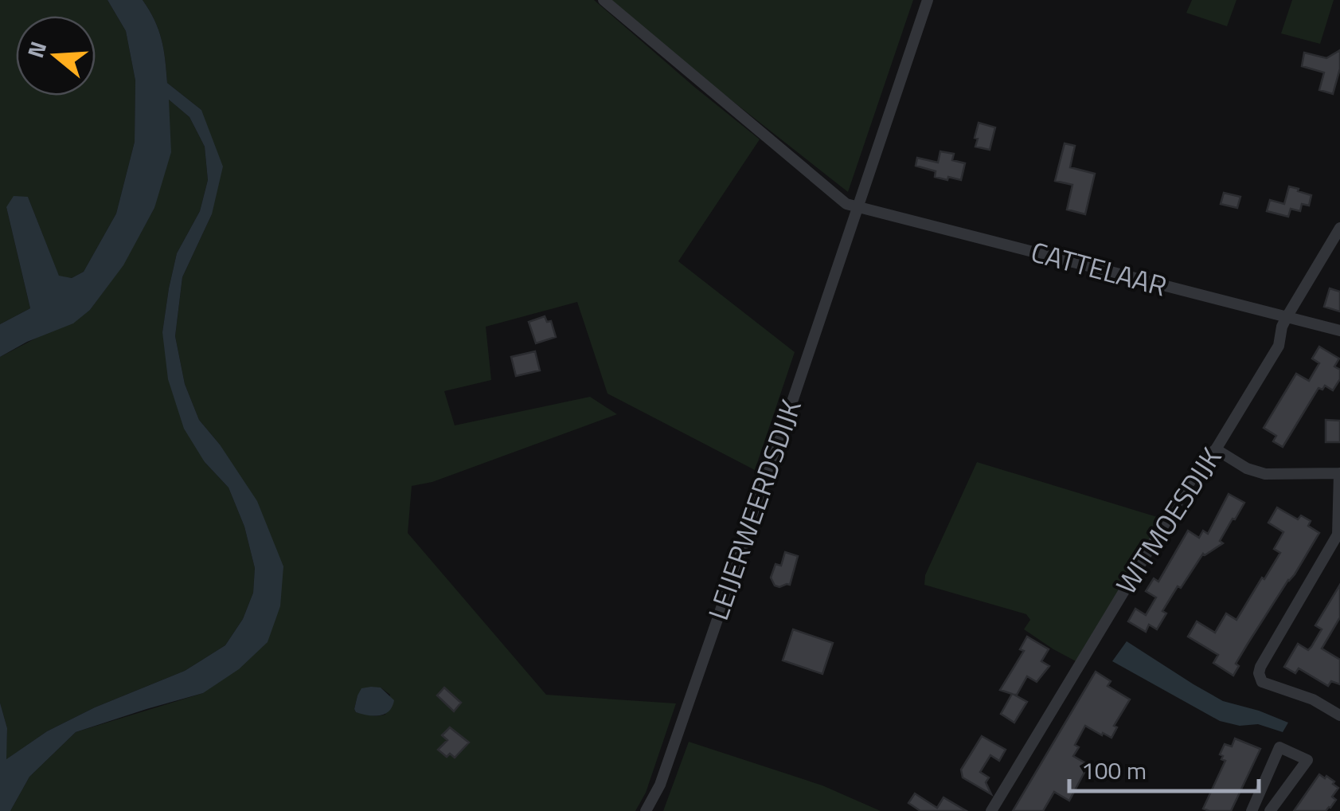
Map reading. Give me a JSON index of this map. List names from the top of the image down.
{
  "streets": {
    "street": ["CATTELAAR", "LEIJERWEERDSDIJK", "WITMOESDIJK"]
  },
  "crossings": [
    ["CATTELAAR", "LEIJERWEERDSDIJK"],
    ["CATTELAAR", "WITMOESDIJK"]
  ],
  "scale_bar": "100 m",
  "north": "left"
}
